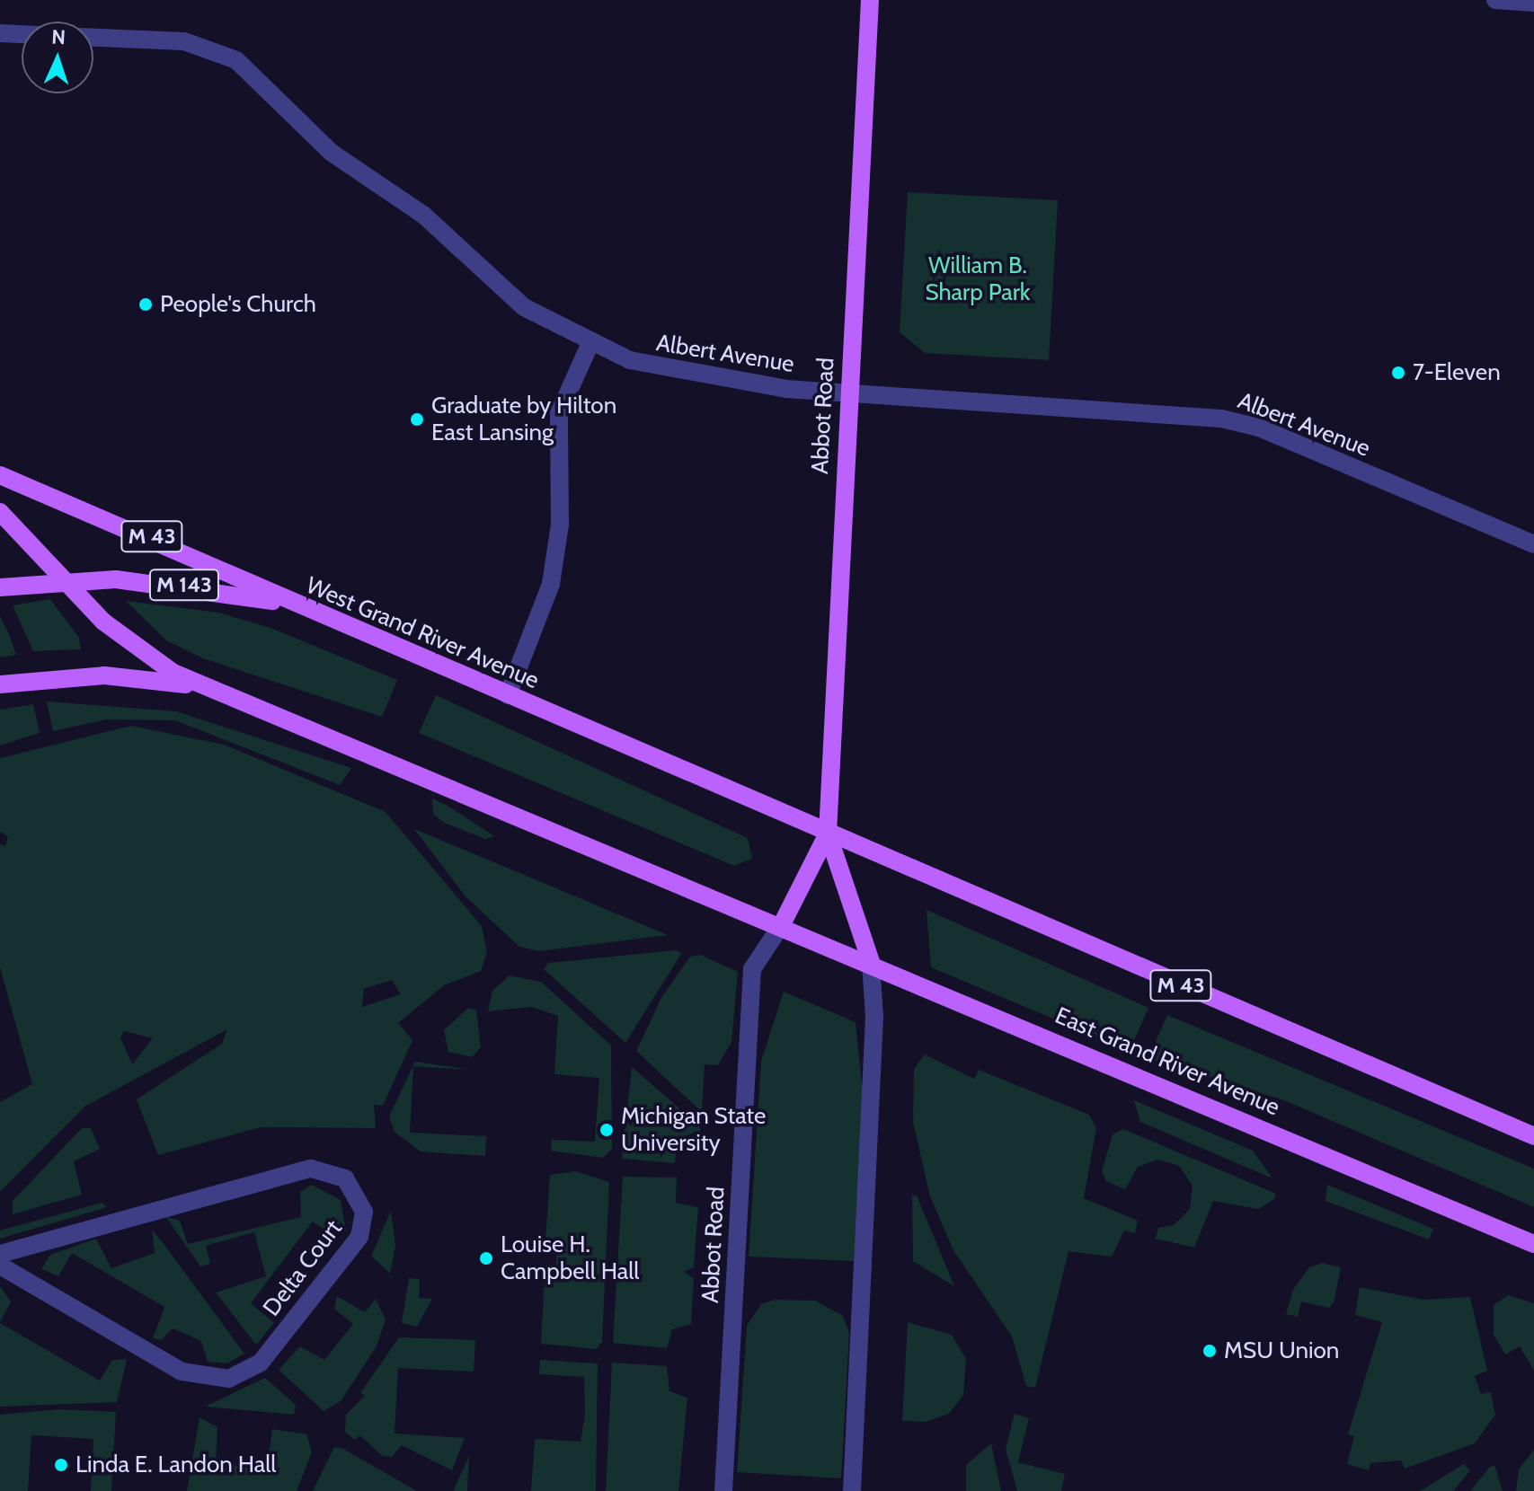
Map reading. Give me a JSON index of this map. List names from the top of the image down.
{
  "streets": {
    "main road": [
      "Abbot Road",
      "M 43",
      "M 143",
      "West Grand River Avenue",
      "East Grand River Avenue"
    ],
    "street": ["Albert Avenue", "Delta Court"]
  },
  "crossings": [
    ["Albert Avenue", "Abbot Road"],
    ["Abbot Road", "M 43"],
    ["Abbot Road", "West Grand River Avenue"],
    ["Abbot Road", "East Grand River Avenue"],
    ["M 43", "West Grand River Avenue"],
    ["M 143", "West Grand River Avenue"]
  ],
  "parks": ["William B. Sharp Park"],
  "places": [
    "People's Church",
    "7-Eleven",
    "Graduate by Hilton East Lansing",
    "Michigan State University",
    "Louise H. Campbell Hall",
    "MSU Union",
    "Linda E. Landon Hall"
  ],
  "north": "top"
}
